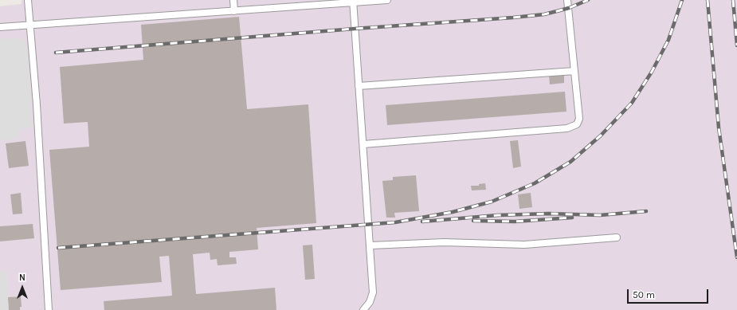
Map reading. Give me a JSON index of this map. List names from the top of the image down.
{
  "scale_bar": "50 m",
  "north": "top"
}
